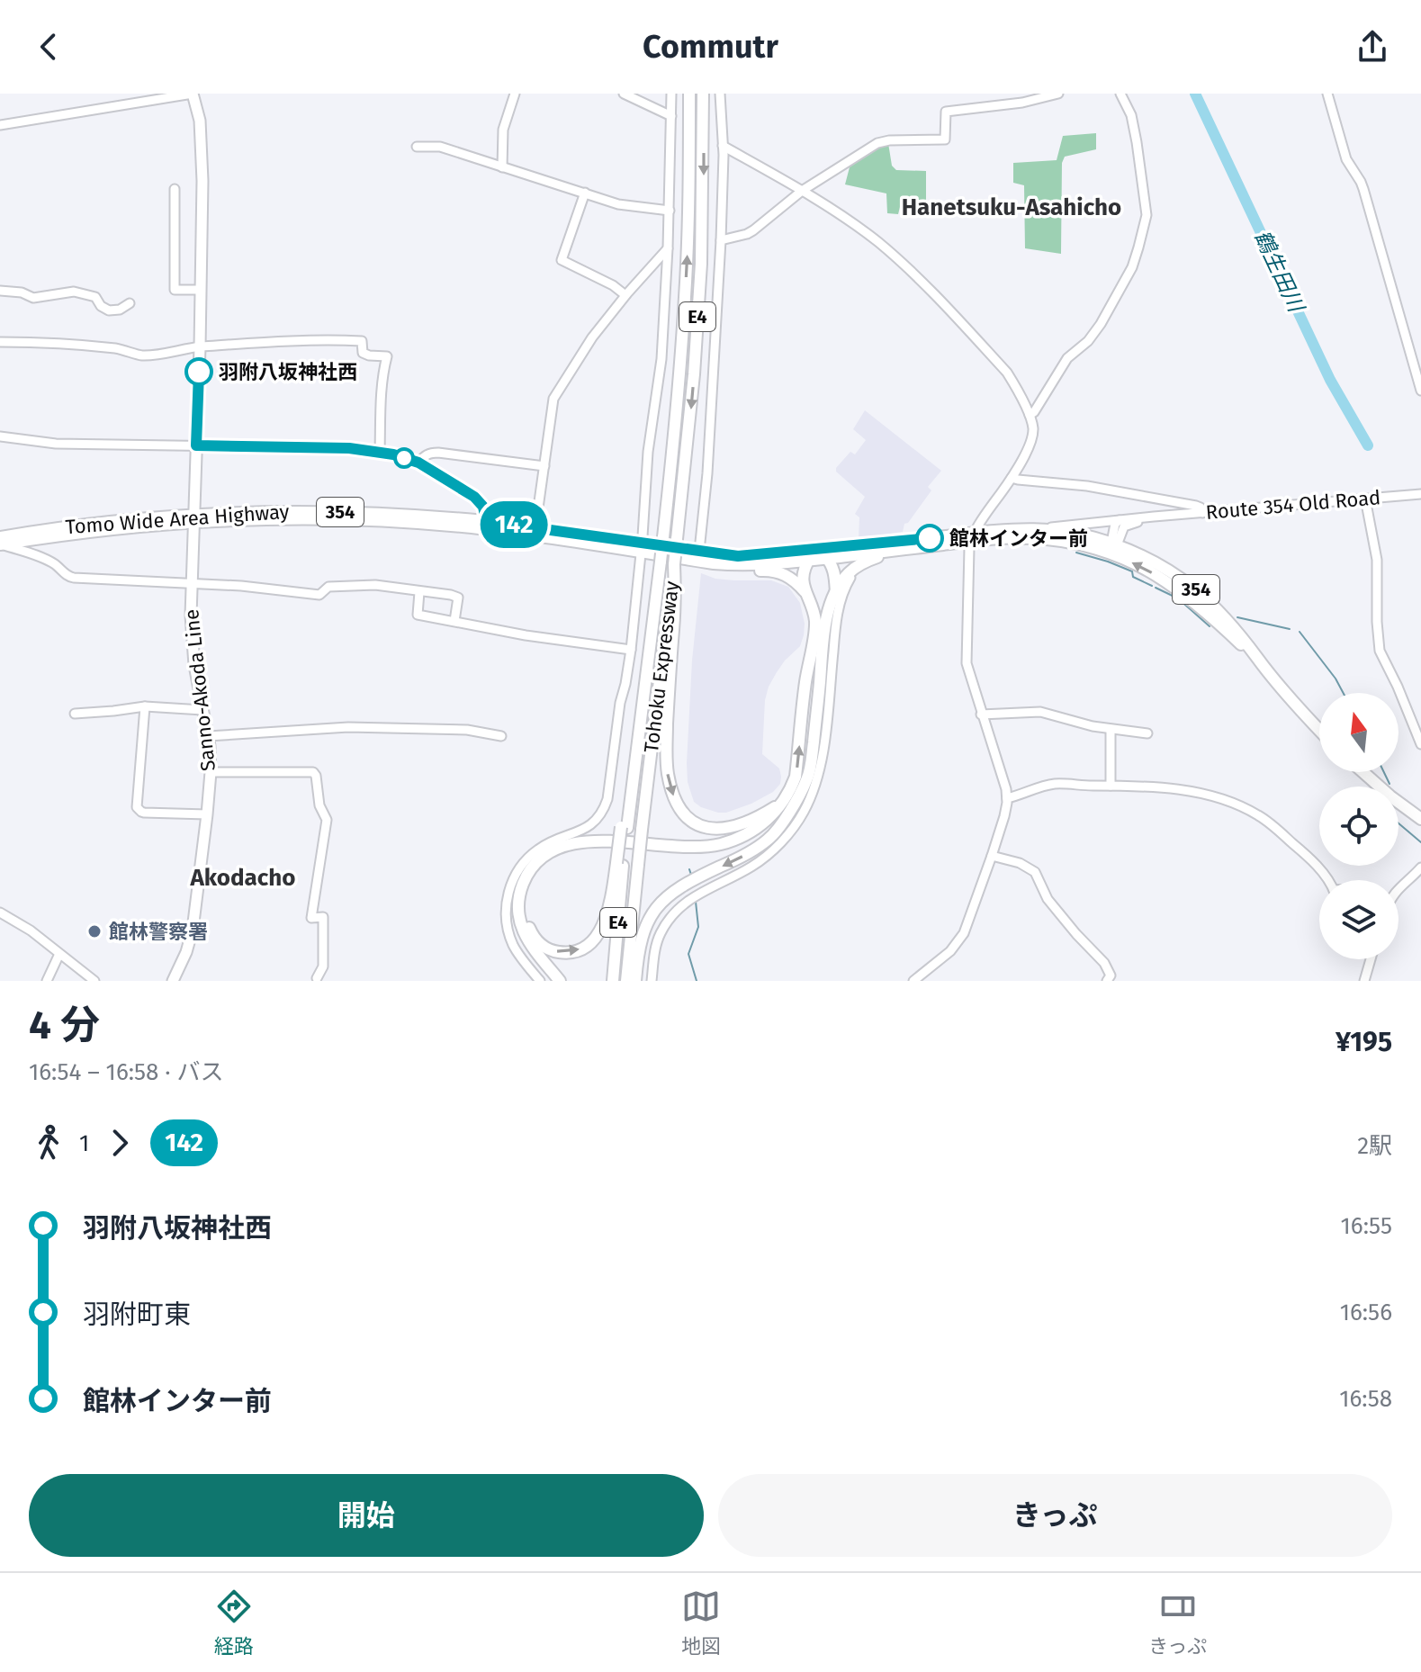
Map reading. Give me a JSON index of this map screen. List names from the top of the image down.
{
  "streets": {
    "highway": [
      "E4",
      "354",
      "Tomo Wide Area Highway",
      "Tohoku Expressway"
    ],
    "main road": ["Sanno-Akoda Line"],
    "street": ["Route 354 Old Road"]
  },
  "crossings": [
    ["Route 354 Old Road", "Tomo Wide Area Highway"],
    ["Tomo Wide Area Highway", "Sanno-Akoda Line"]
  ],
  "districts": ["Hanetsuku-Asahicho", "Akodacho"],
  "water": ["鶴生田川"],
  "places": ["羽附八坂神社西", "館林インター前", "館林警察署"],
  "lines": ["bus line 142"],
  "north": "top",
  "page": {
    "header": "Commutr",
    "on_map": "142",
    "heading": ["4 分", "16:54 – 16:58 · バス", "¥195"],
    "legs": ["1", "142", "2駅"],
    "list": [
      {
        "name": "羽附八坂神社西",
        "value": "16:55"
      },
      {
        "name": "羽附町東",
        "value": "16:56"
      },
      {
        "name": "館林インター前",
        "value": "16:58"
      }
    ],
    "buttons": ["開始", "きっぷ"],
    "tabs": ["経路", "地図", "きっぷ"]
  }
}
